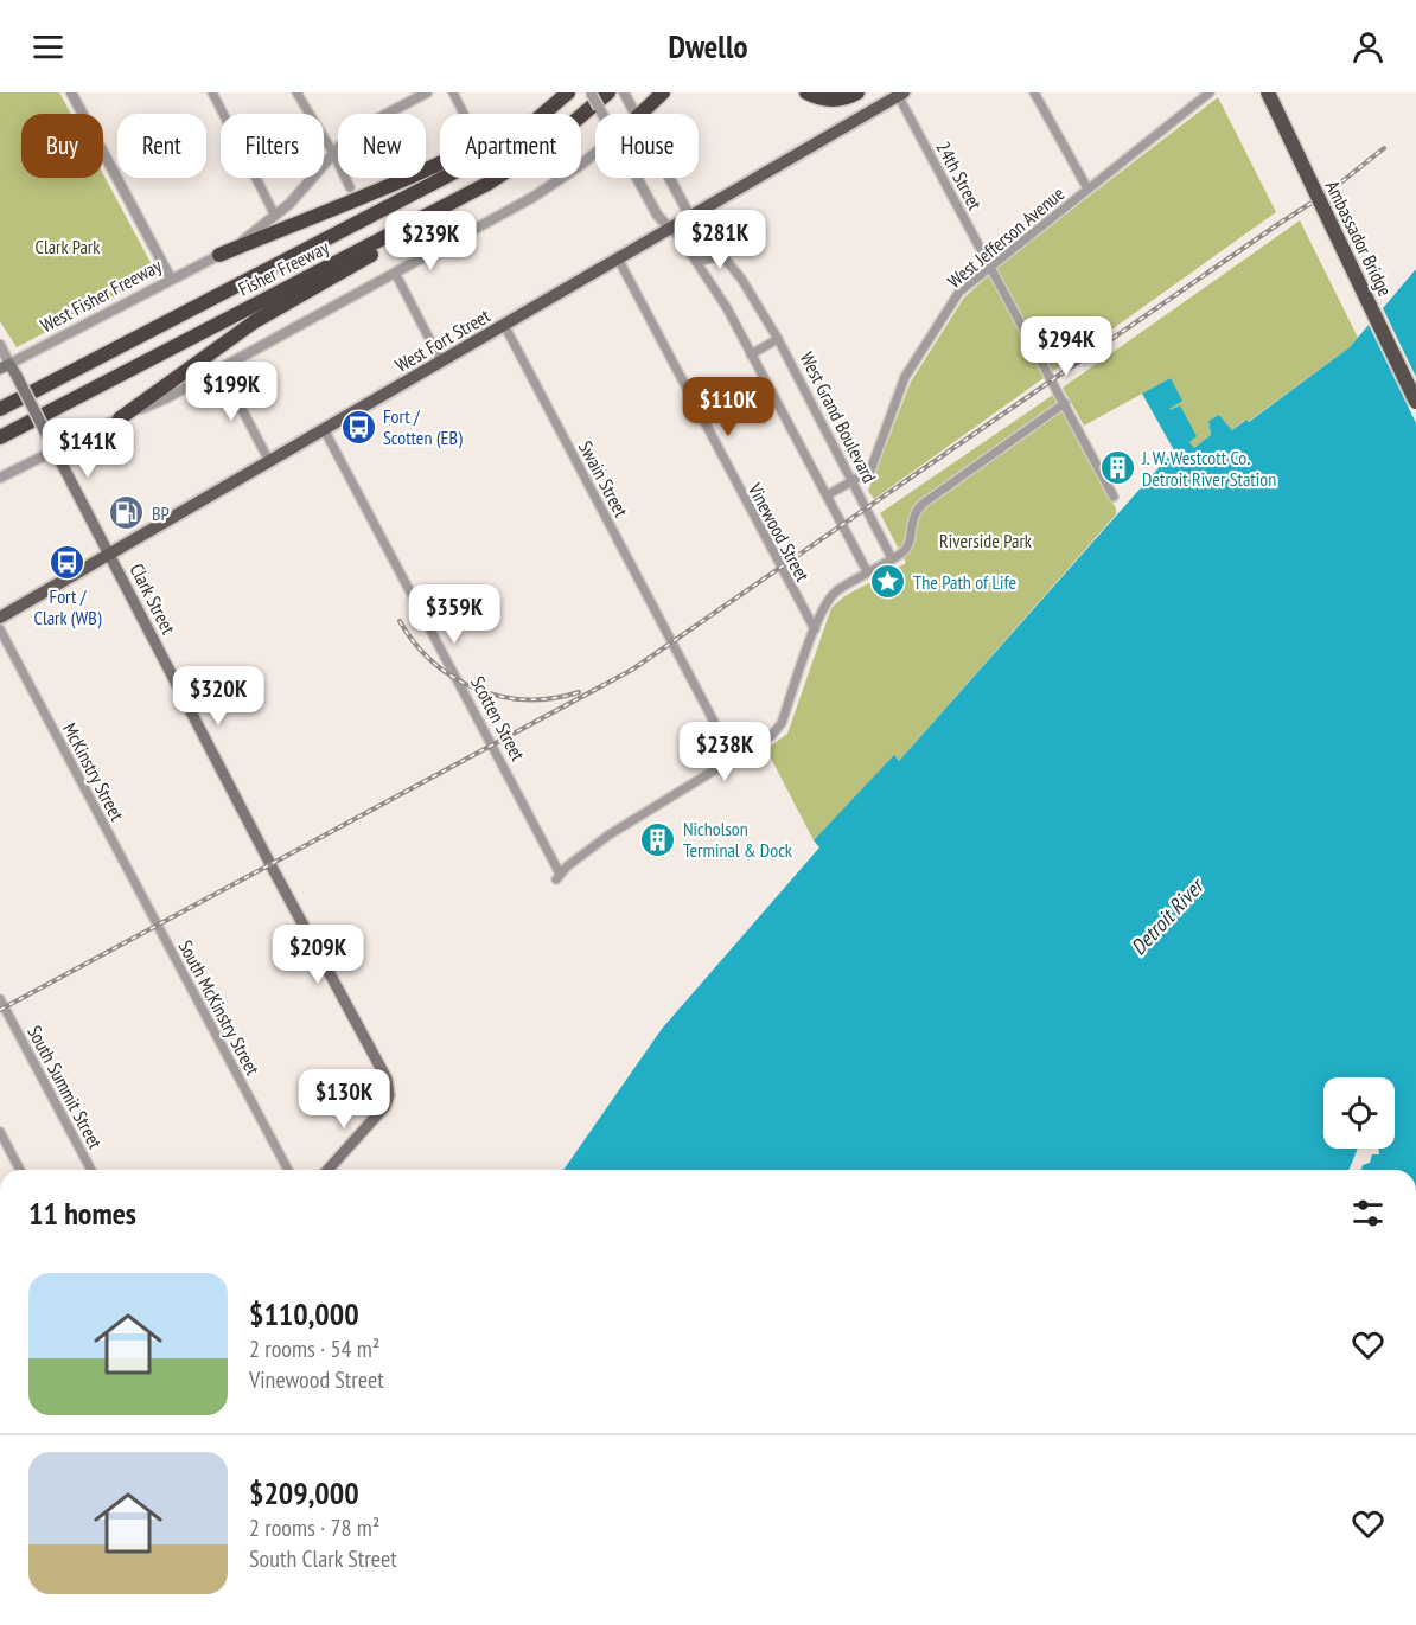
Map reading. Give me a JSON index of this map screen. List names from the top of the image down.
{
  "streets": {
    "highway": ["Ambassador Bridge", "Fisher Freeway"],
    "main road": ["West Fort Street", "Clark Street"],
    "street": [
      "24th Street",
      "West Jefferson Avenue",
      "West Fisher Freeway",
      "West Grand Boulevard",
      "Swain Street",
      "Vinewood Street",
      "Scotten Street",
      "McKinstry Street",
      "South McKinstry Street",
      "South Summit Street"
    ]
  },
  "crossings": [
    ["24th Street", "West Jefferson Avenue"],
    ["24th Street", "West Fort Street"],
    ["West Jefferson Avenue", "West Grand Boulevard"],
    ["West Fisher Freeway", "Clark Street"],
    ["West Fort Street", "West Grand Boulevard"],
    ["West Fort Street", "Swain Street"],
    ["West Fort Street", "Vinewood Street"],
    ["West Fort Street", "Clark Street"],
    ["West Fort Street", "Scotten Street"],
    ["Swain Street", "Scotten Street"],
    ["McKinstry Street", "South McKinstry Street"]
  ],
  "water": ["Detroit River"],
  "parks": ["Clark Park", "Riverside Park"],
  "places": {
    "bus stop": ["Fort / Scotten (EB)", "Fort / Clark (WB)"],
    "building": ["J. W. Westcott Co. Detroit River Station", "Nicholson Terminal & Dock"],
    "fuel station": ["BP"],
    "place": ["The Path of Life"]
  },
  "page": {
    "header": "Dwello",
    "chip": [
      "Buy",
      "Rent",
      "Filters",
      "New",
      "Apartment",
      "House"
    ],
    "price": [
      "$281K",
      "$239K",
      "$294K",
      "$199K",
      "$110K",
      "$141K",
      "$359K",
      "$320K",
      "$238K",
      "$209K",
      "$130K"
    ],
    "heading": "11 homes",
    "list": [
      {
        "name": "$110,000",
        "note": "2 rooms · 54 m² · Vinewood Street"
      },
      {
        "name": "$209,000",
        "note": "2 rooms · 78 m² · South Clark Street"
      }
    ]
  }
}
